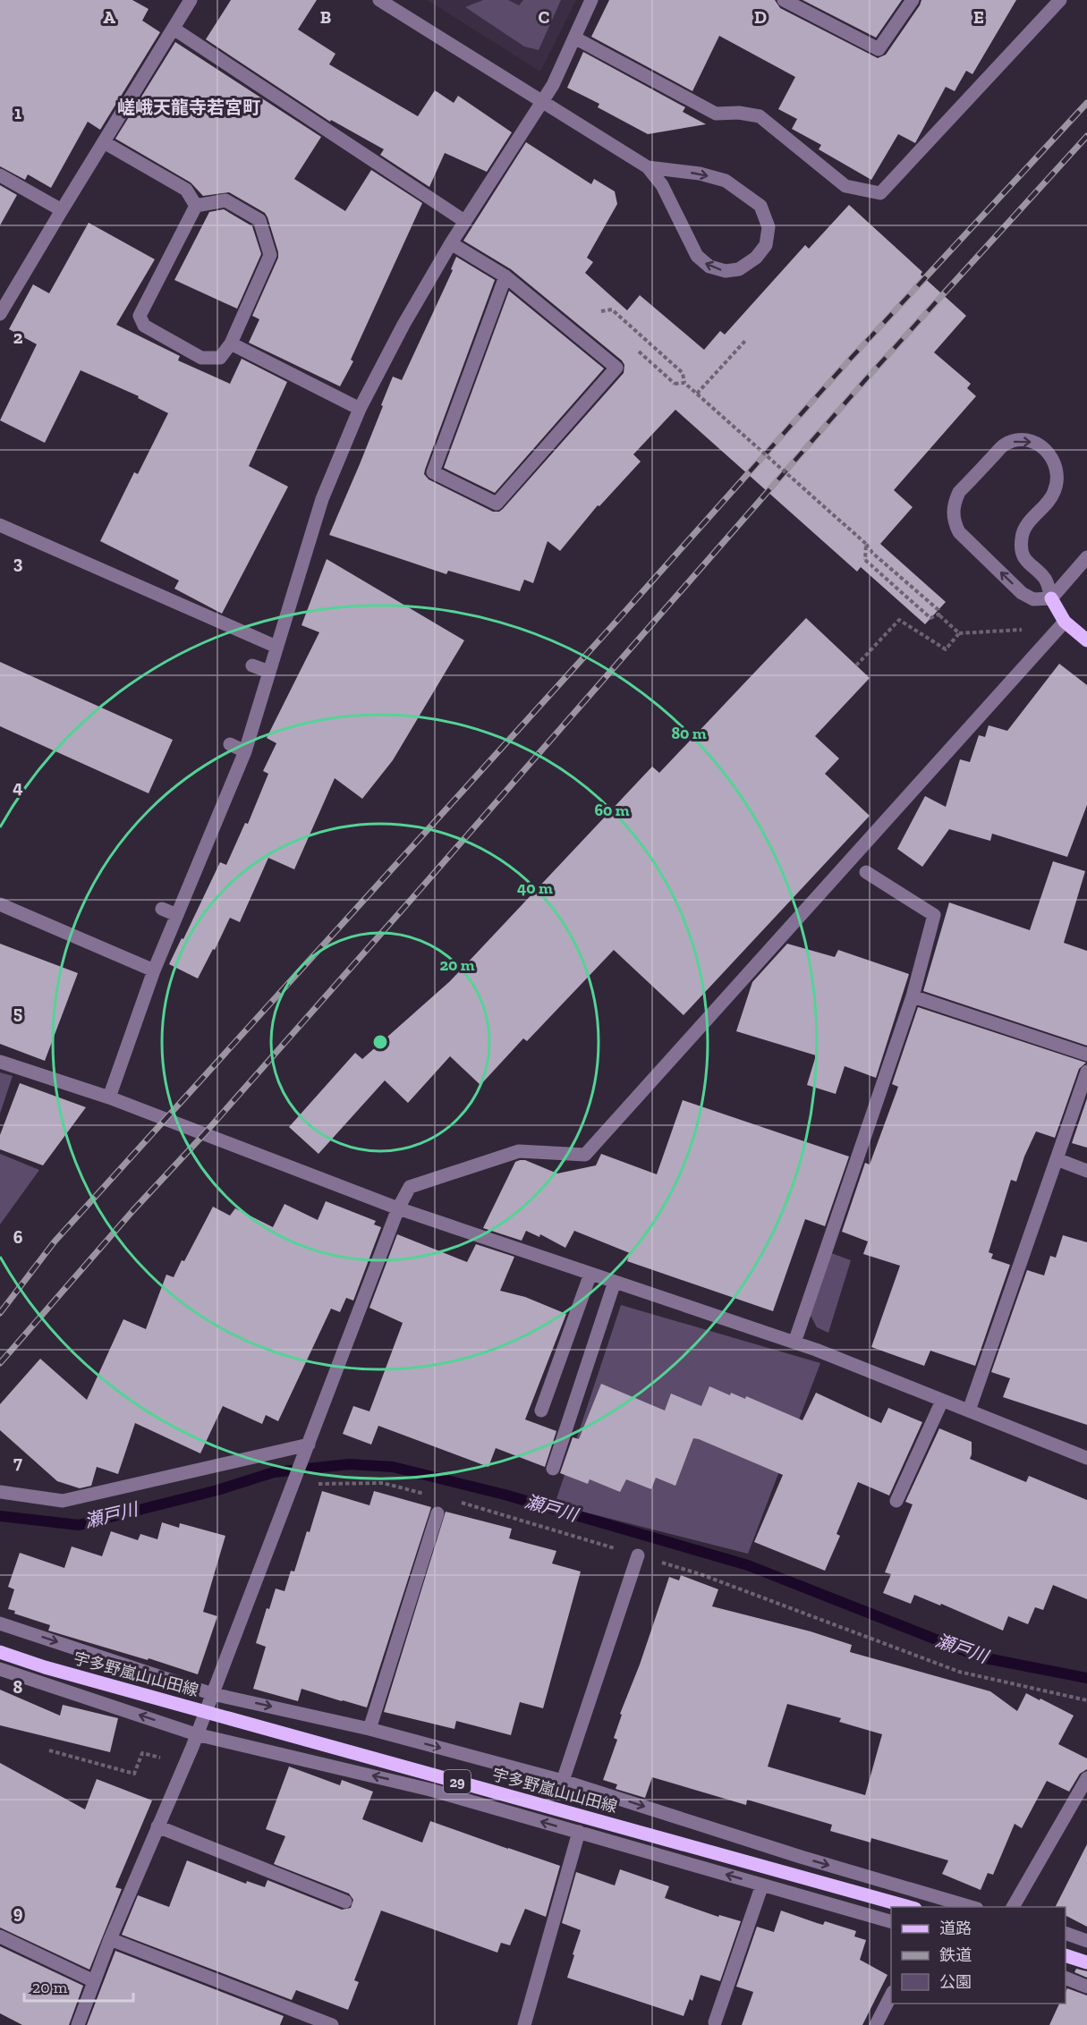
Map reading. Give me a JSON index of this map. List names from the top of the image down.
{
  "streets": {
    "main road": ["宇多野嵐山山田線", "29"]
  },
  "districts": ["嵯峨天龍寺若宮町"],
  "water": ["瀬戸川"],
  "legend": ["道路", "鉄道", "公園"],
  "scale_bar": "20 m",
  "grid": {
    "columns": [
      "A",
      "B",
      "C",
      "D",
      "E"
    ],
    "rows": [
      "1",
      "2",
      "3",
      "4",
      "5",
      "6",
      "7",
      "8",
      "9"
    ]
  },
  "rings": [
    "80 m",
    "60 m",
    "40 m",
    "20 m"
  ]
}
